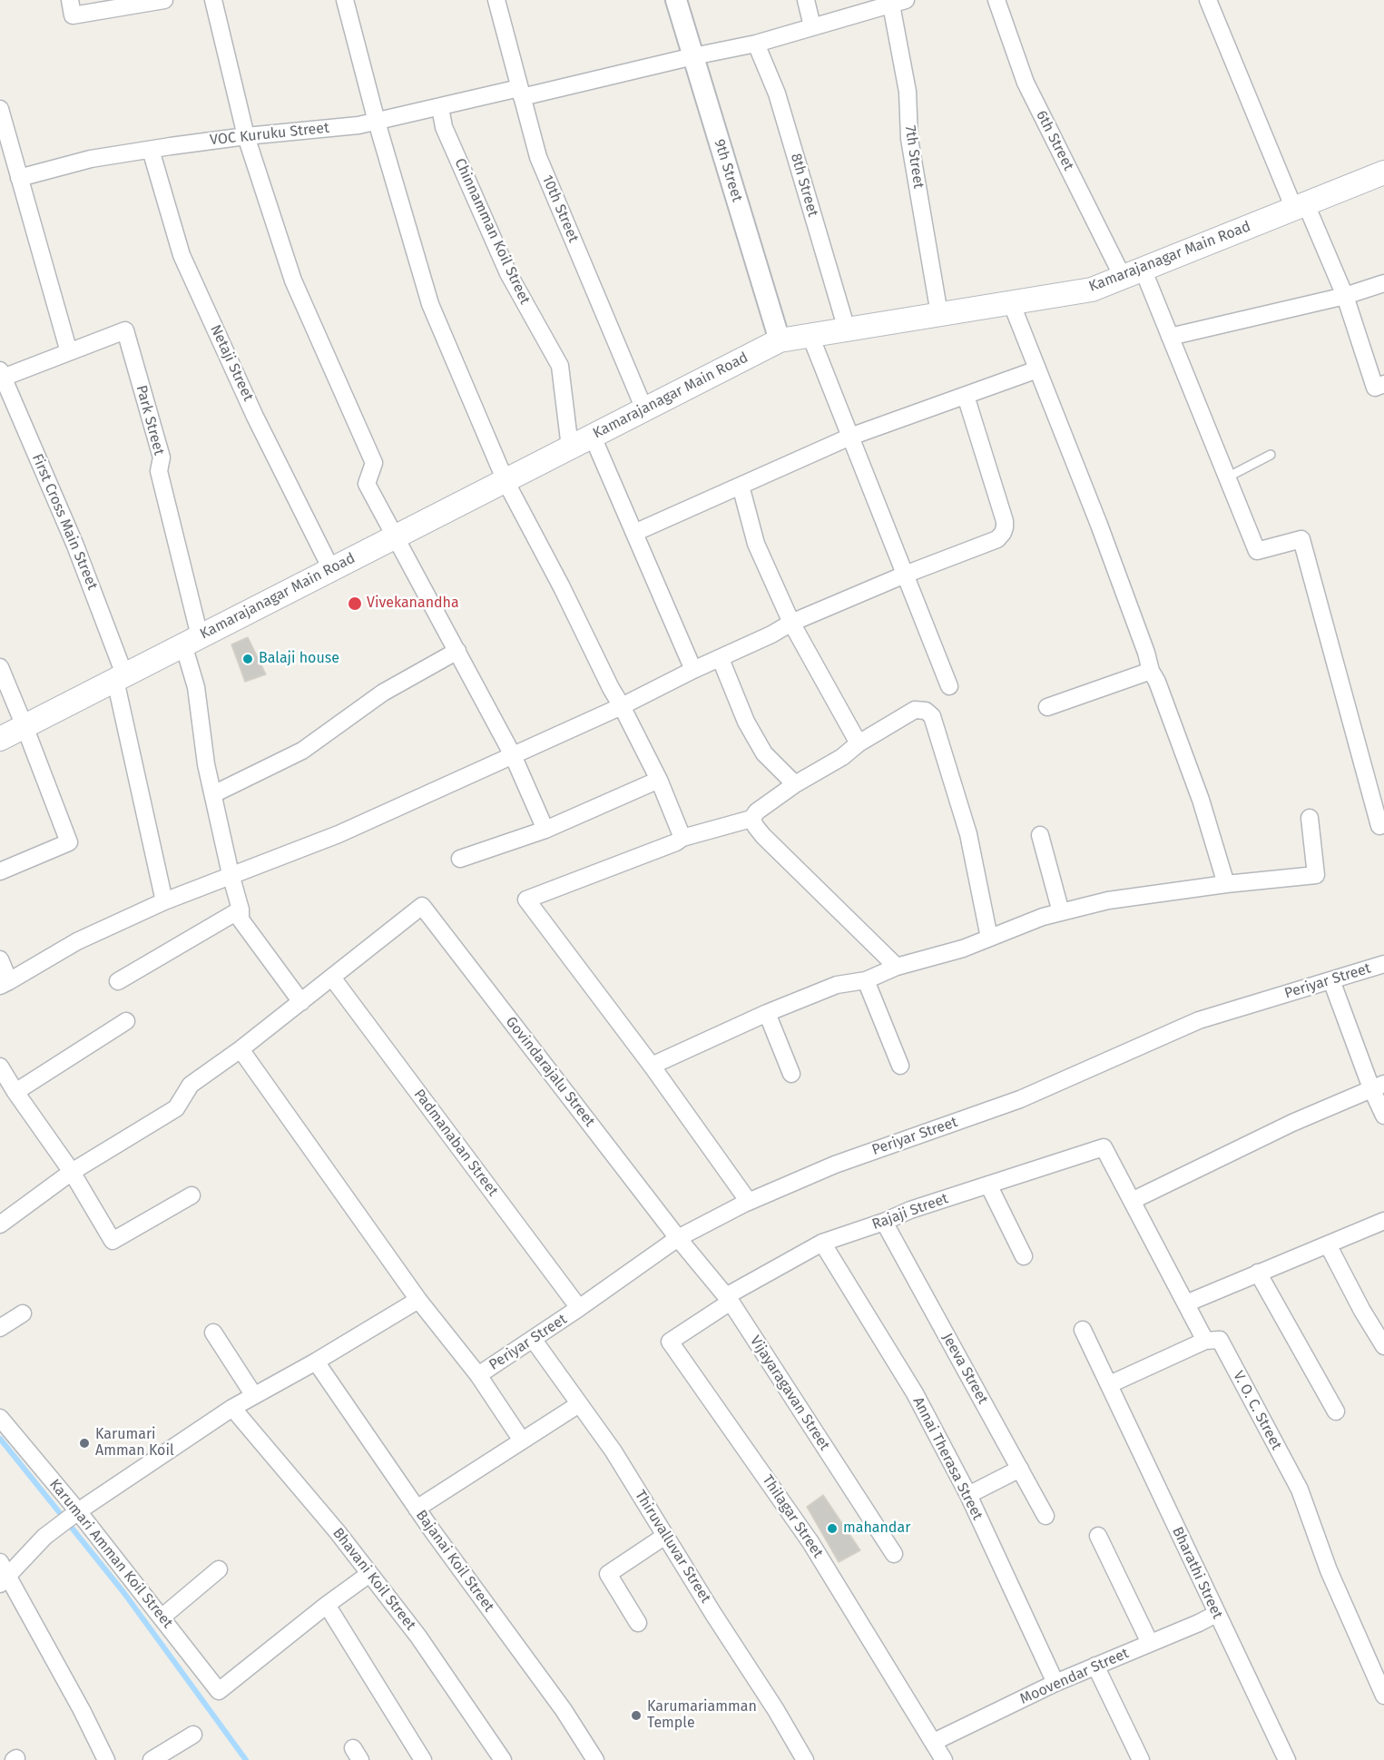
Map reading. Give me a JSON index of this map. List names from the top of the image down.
{
  "streets": {
    "main road": ["Kamarajanagar Main Road"],
    "street": [
      "VOC Kuruku Street",
      "6th Street",
      "7th Street",
      "9th Street",
      "8th Street",
      "10th Street",
      "Chinnamman Koil Street",
      "Netaji Street",
      "Park Street",
      "First Cross Main Street",
      "Periyar Street",
      "Govindarajalu Street",
      "Padmanaban Street",
      "Rajaji Street",
      "Jeeva Street",
      "Vijayaragavan Street",
      "V. O. C. Street",
      "Annai Therasa Street",
      "Thilagar Street",
      "Thiruvalluvar Street",
      "Karumari Amman Koil Street",
      "Bajanai Koil Street",
      "Bharathi Street",
      "Bhavani Koil Street",
      "Moovendar Street"
    ]
  },
  "crossings": [
    ["VOC Kuruku Street", "7th Street"],
    ["VOC Kuruku Street", "9th Street"],
    ["VOC Kuruku Street", "8th Street"],
    ["VOC Kuruku Street", "10th Street"],
    ["VOC Kuruku Street", "Chinnamman Koil Street"],
    ["VOC Kuruku Street", "Netaji Street"],
    ["6th Street", "Kamarajanagar Main Road"],
    ["7th Street", "Kamarajanagar Main Road"],
    ["9th Street", "Kamarajanagar Main Road"],
    ["8th Street", "Kamarajanagar Main Road"],
    ["10th Street", "Kamarajanagar Main Road"],
    ["Chinnamman Koil Street", "Kamarajanagar Main Road"],
    ["Kamarajanagar Main Road", "Netaji Street"],
    ["Kamarajanagar Main Road", "Park Street"],
    ["Kamarajanagar Main Road", "First Cross Main Street"],
    ["Park Street", "First Cross Main Street"],
    ["Periyar Street", "Govindarajalu Street"],
    ["Periyar Street", "Padmanaban Street"],
    ["Periyar Street", "Vijayaragavan Street"],
    ["Periyar Street", "Thiruvalluvar Street"],
    ["Govindarajalu Street", "Padmanaban Street"],
    ["Govindarajalu Street", "Vijayaragavan Street"],
    ["Rajaji Street", "Jeeva Street"],
    ["Rajaji Street", "Vijayaragavan Street"],
    ["Rajaji Street", "Annai Therasa Street"],
    ["Rajaji Street", "Thilagar Street"],
    ["Vijayaragavan Street", "Thilagar Street"],
    ["Annai Therasa Street", "Moovendar Street"],
    ["Thilagar Street", "Moovendar Street"],
    ["Bharathi Street", "Moovendar Street"]
  ],
  "places": [
    "Vivekanandha",
    "Balaji house",
    "Karumari Amman Koil",
    "mahandar",
    "Karumariamman Temple"
  ]
}
